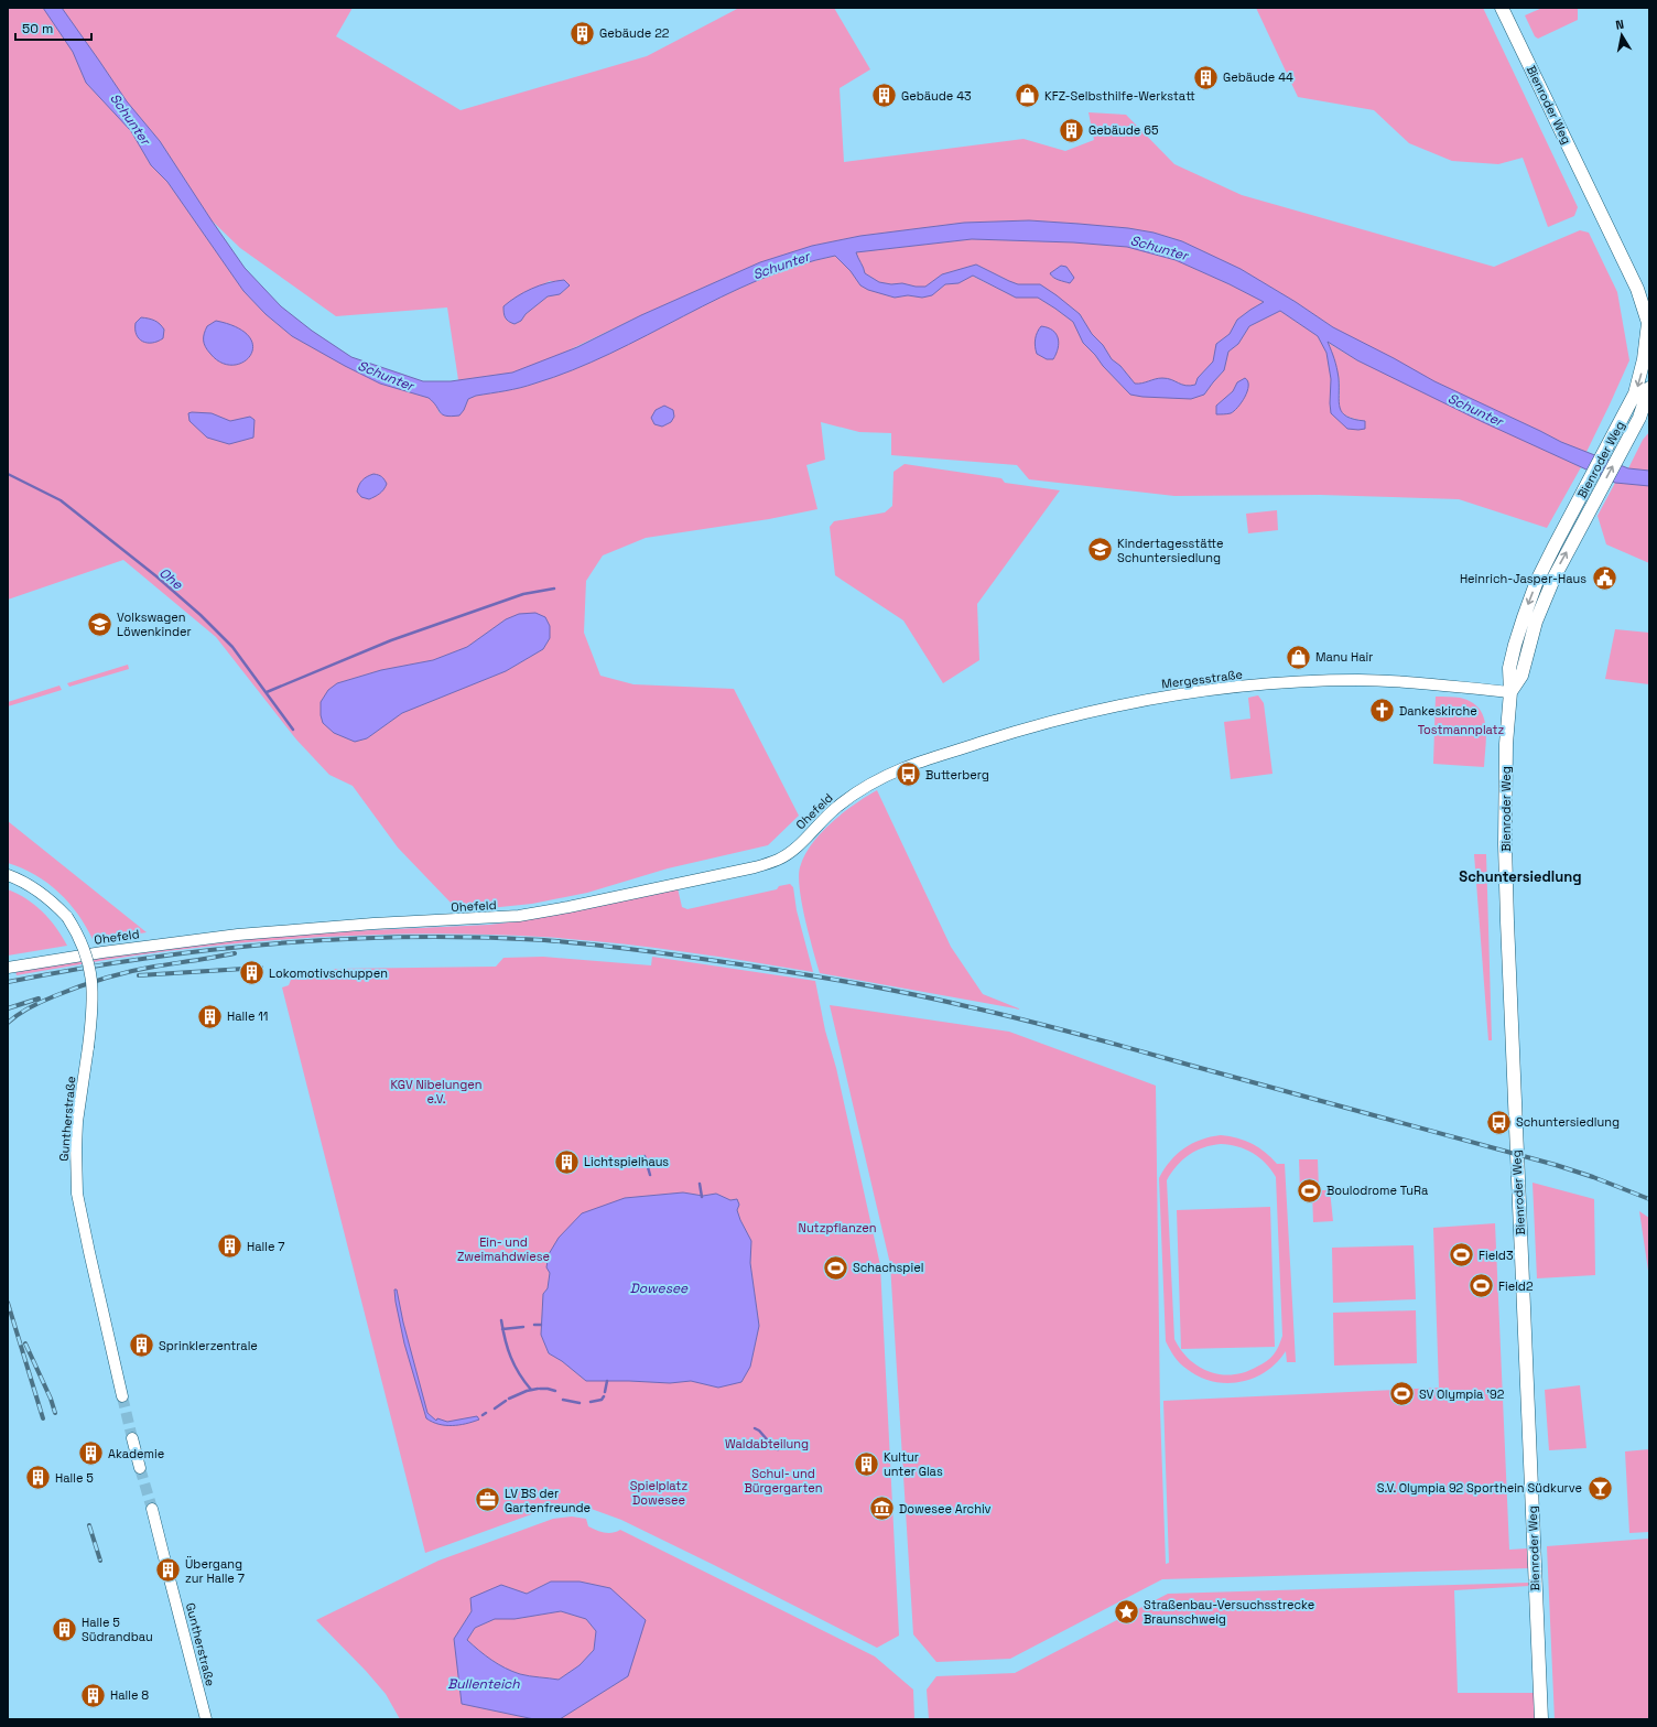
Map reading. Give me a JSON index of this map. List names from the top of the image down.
{
  "streets": {
    "main road": ["Bienroder Weg"],
    "street": ["Mergesstraße", "Ohefeld", "Guntherstraße"]
  },
  "crossings": [
    ["Bienroder Weg", "Mergesstraße"],
    ["Mergesstraße", "Ohefeld"]
  ],
  "districts": ["Schuntersiedlung"],
  "water": [
    "Schunter",
    "Ohe",
    "Dowesee",
    "Bullenteich"
  ],
  "parks": [
    "Tostmannplatz",
    "KGV Nibelungen e.V.",
    "Nutzpflanzen",
    "Ein- und Zweimahdwiese",
    "Waldabteilung",
    "Schul- und Bürgergarten",
    "Spielplatz Dowesee"
  ],
  "places": {
    "building": [
      "Gebäude 22",
      "Gebäude 44",
      "Gebäude 43",
      "Gebäude 65",
      "Lokomotivschuppen",
      "Halle 11",
      "Lichtspielhaus",
      "Halle 7",
      "Sprinklerzentrale",
      "Akademie",
      "Kultur unter Glas",
      "Halle 5",
      "Übergang zur Halle 7",
      "Halle 5 Südrandbau",
      "Halle 8"
    ],
    "shop": ["KFZ-Selbsthilfe-Werkstatt", "Manu Hair"],
    "school or university": ["Kindertagesstätte Schuntersiedlung", "Volkswagen Löwenkinder"],
    "public building": ["Heinrich-Jasper-Haus"],
    "church": ["Dankeskirche"],
    "bus stop": ["Butterberg", "Schuntersiedlung"],
    "sports": [
      "Boulodrome TuRa",
      "Field3",
      "Schachspiel",
      "Field2",
      "SV Olympia '92"
    ],
    "bar": ["S.V. Olympia 92 Sporthein Südkurve"],
    "office": ["LV BS der Gartenfreunde"],
    "museum": ["Dowesee Archiv"],
    "place": ["Straßenbau-Versuchsstrecke Braunschweig"]
  },
  "scale_bar": "50 m",
  "north": "top"
}
